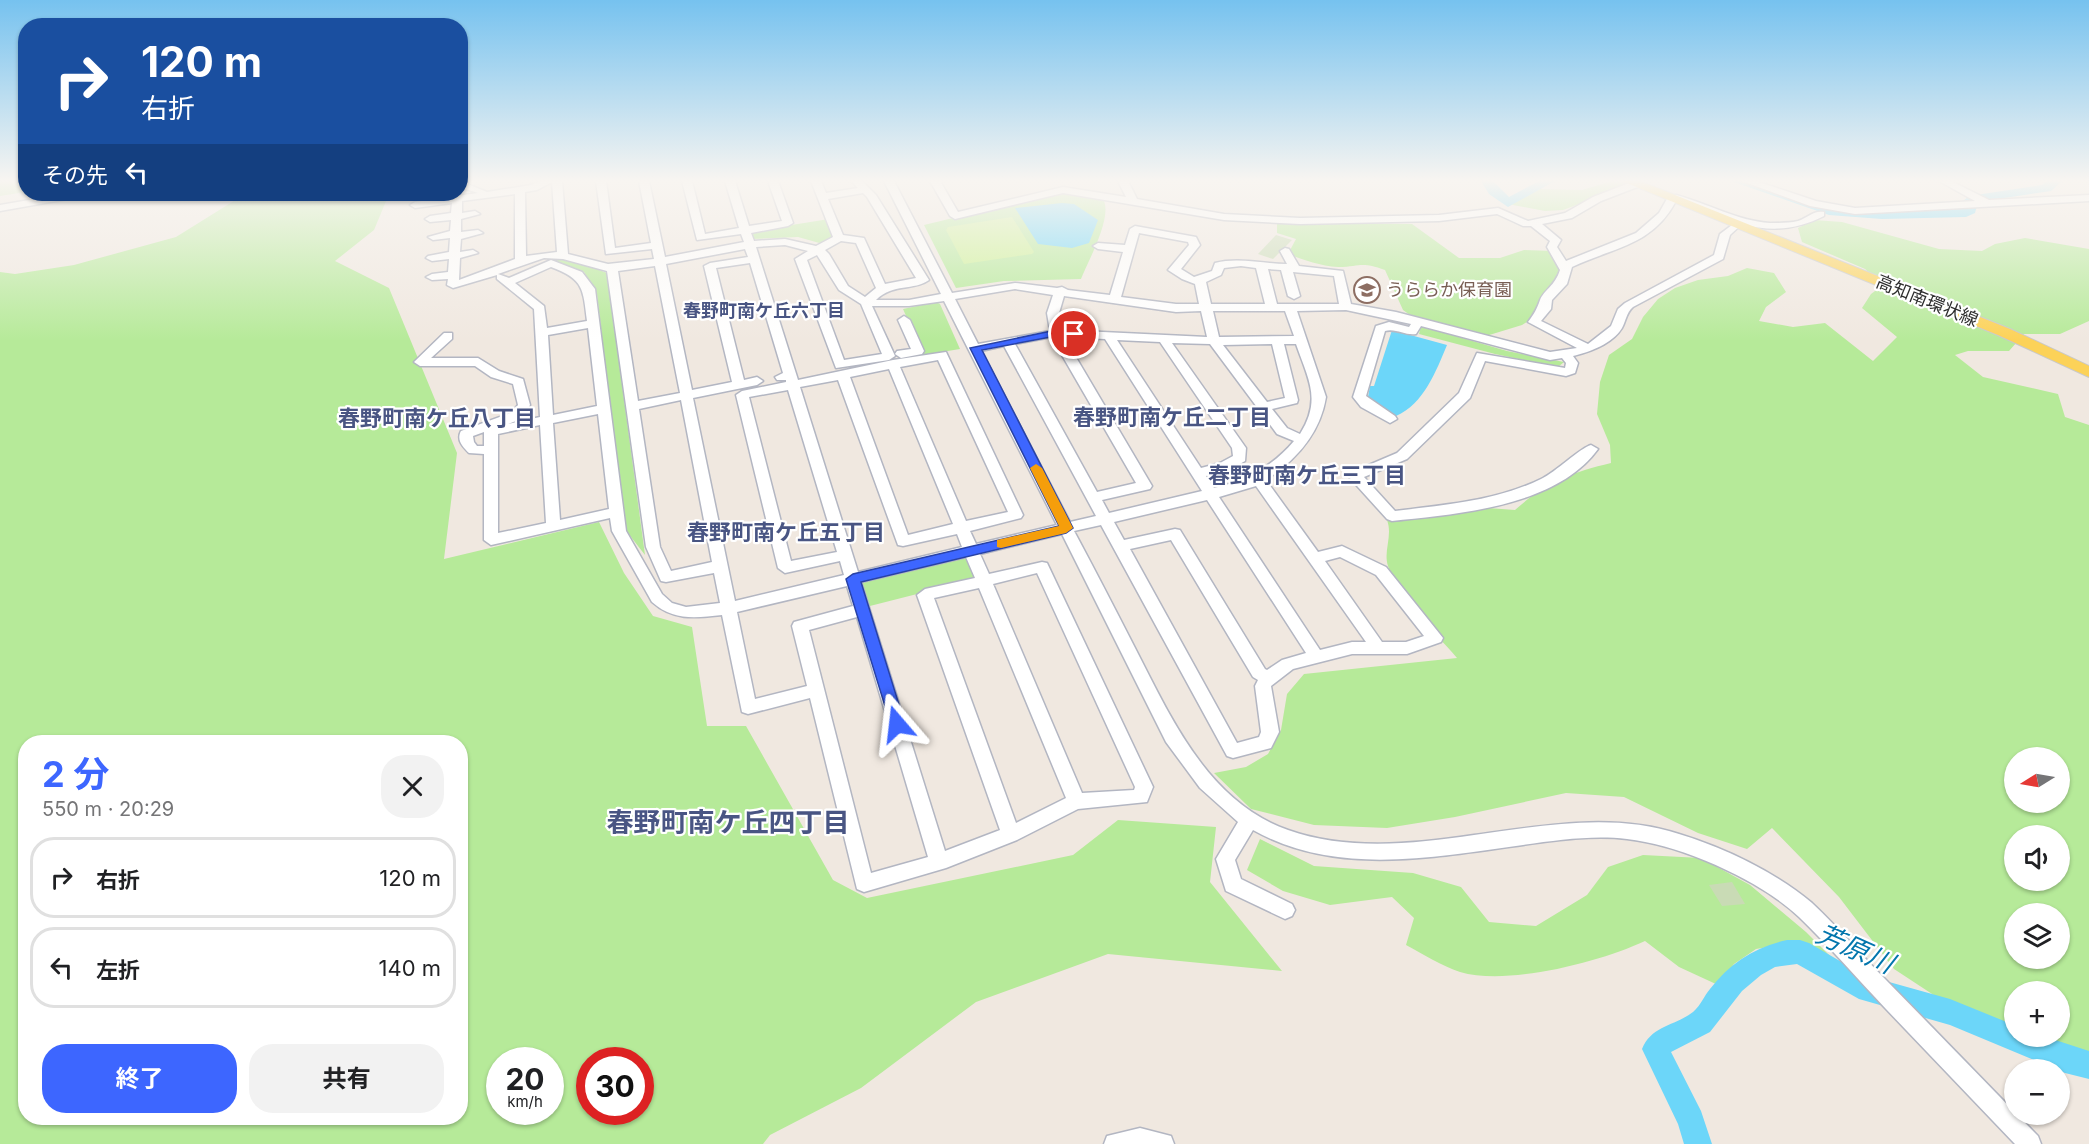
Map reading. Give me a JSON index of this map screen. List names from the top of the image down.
{
  "streets": {
    "main road": ["高知南環状線"]
  },
  "districts": [
    "春野町南ケ丘六丁目",
    "春野町南ケ丘二丁目",
    "春野町南ケ丘八丁目",
    "春野町南ケ丘三丁目",
    "春野町南ケ丘五丁目",
    "春野町南ケ丘四丁目"
  ],
  "water": ["芳原川"],
  "places": {
    "school or university": ["うららか保育園"]
  },
  "north": "left",
  "page": {
    "turn": ["120 m", "右折"],
    "then": "その先",
    "heading": ["2 分", "550 m · 20:29"],
    "map_buttons": ["+", "−"],
    "list": [
      {
        "name": "右折",
        "value": "120 m"
      },
      {
        "name": "左折",
        "value": "140 m"
      }
    ],
    "buttons": ["終了", "共有"],
    "speed": "20 km/h",
    "limit": "30"
  }
}
